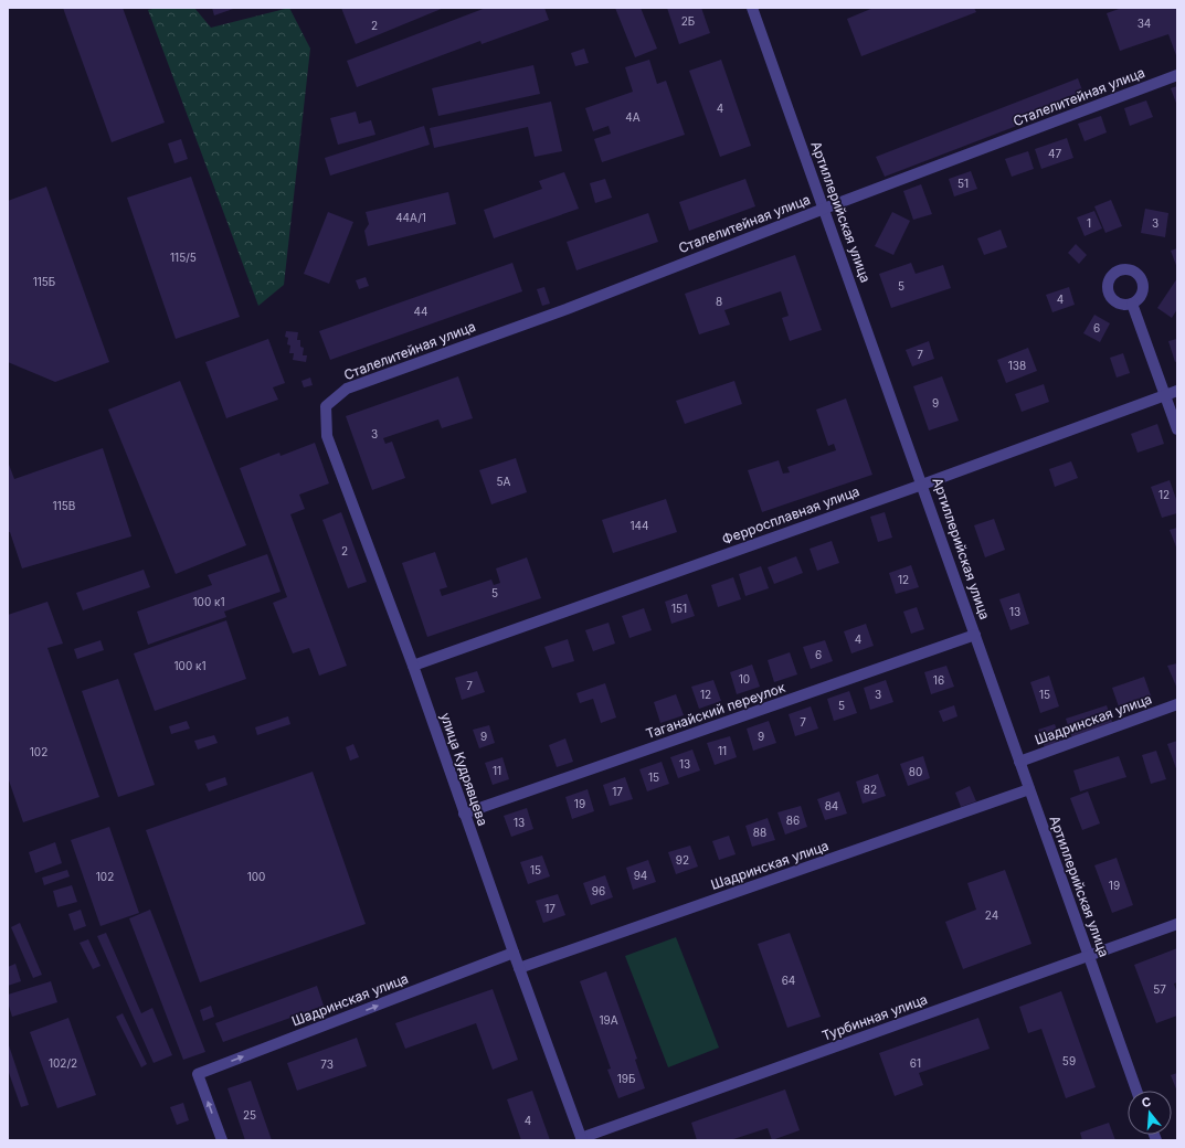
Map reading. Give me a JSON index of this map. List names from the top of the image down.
{
  "streets": {
    "street": [
      "Сталелитейная улица",
      "Артиллерийская улица",
      "Ферросплавная улица",
      "Таганайский переулок",
      "Шадринская улица",
      "улица Кудрявцева",
      "Турбинная улица"
    ]
  },
  "crossings": [
    ["Сталелитейная улица", "Артиллерийская улица"],
    ["Сталелитейная улица", "улица Кудрявцева"],
    ["Артиллерийская улица", "Ферросплавная улица"],
    ["Артиллерийская улица", "Таганайский переулок"],
    ["Артиллерийская улица", "Шадринская улица"],
    ["Артиллерийская улица", "Турбинная улица"],
    ["Ферросплавная улица", "улица Кудрявцева"],
    ["Таганайский переулок", "улица Кудрявцева"],
    ["Шадринская улица", "улица Кудрявцева"],
    ["улица Кудрявцева", "Турбинная улица"]
  ],
  "house_numbers": [
    "2Б",
    "34",
    "2",
    "4",
    "4А",
    "47",
    "51",
    "44А/1",
    "1",
    "3",
    "115/5",
    "115Б",
    "5",
    "4",
    "8",
    "44",
    "6",
    "7",
    "138",
    "9",
    "3",
    "5А",
    "12",
    "115В",
    "144",
    "2",
    "12",
    "5",
    "100 к1",
    "151",
    "13",
    "4",
    "6",
    "100 к1",
    "10",
    "16",
    "7",
    "12",
    "3",
    "15",
    "5",
    "7",
    "9",
    "9",
    "11",
    "102",
    "13",
    "11",
    "80",
    "15",
    "82",
    "17",
    "19",
    "84",
    "86",
    "13",
    "88",
    "92",
    "15",
    "94",
    "102",
    "100",
    "19",
    "96",
    "17",
    "24",
    "64",
    "57",
    "19А",
    "59",
    "102/2",
    "61",
    "73",
    "19Б",
    "25",
    "4"
  ],
  "north": "top"
}
